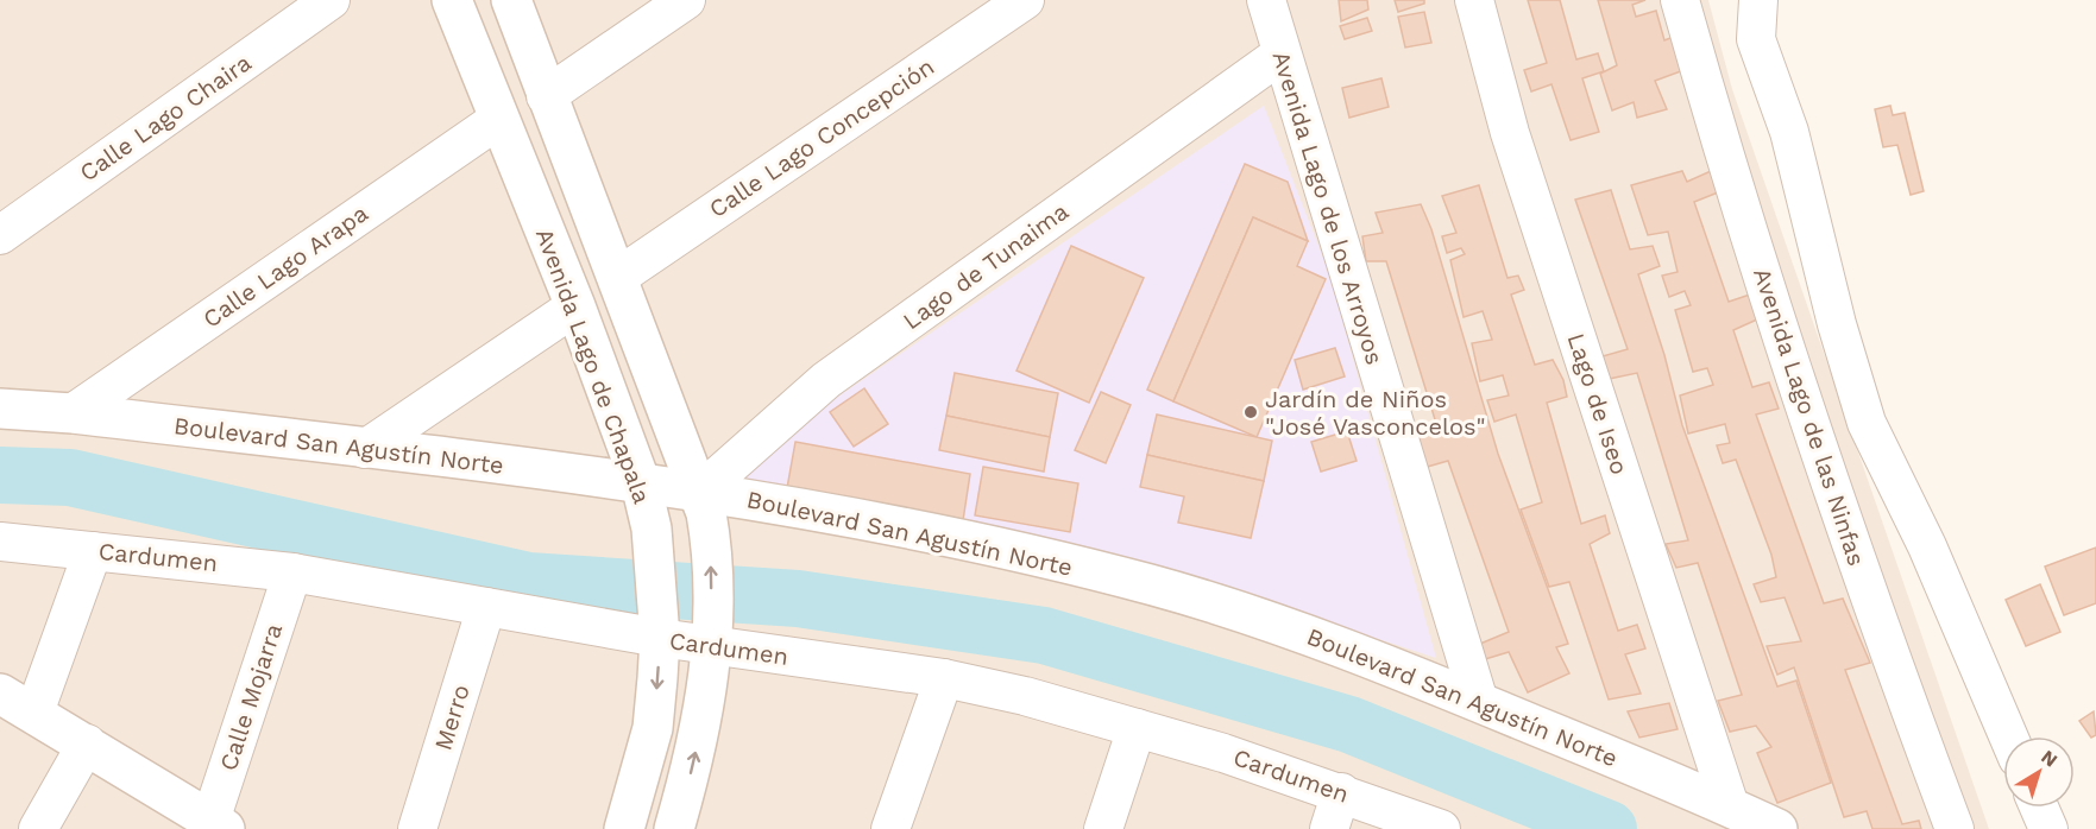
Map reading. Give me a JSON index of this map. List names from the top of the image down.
{
  "streets": {
    "main road": ["Avenida Lago de Chapala", "Boulevard San Agustín Norte"],
    "street": [
      "Calle Lago Chaira",
      "Calle Lago Concepción",
      "Avenida Lago de los Arroyos",
      "Calle Lago Arapa",
      "Lago de Tunaima",
      "Lago de Iseo",
      "Avenida Lago de las Ninfas",
      "Cardumen",
      "Calle Mojarra",
      "Merro"
    ]
  },
  "crossings": [
    ["Avenida Lago de los Arroyos", "Lago de Tunaima"],
    ["Avenida Lago de los Arroyos", "Boulevard San Agustín Norte"],
    ["Calle Lago Arapa", "Avenida Lago de Chapala"],
    ["Calle Lago Arapa", "Boulevard San Agustín Norte"],
    ["Lago de Tunaima", "Boulevard San Agustín Norte"],
    ["Avenida Lago de Chapala", "Boulevard San Agustín Norte"],
    ["Avenida Lago de Chapala", "Cardumen"],
    ["Lago de Iseo", "Boulevard San Agustín Norte"],
    ["Cardumen", "Calle Mojarra"],
    ["Cardumen", "Merro"]
  ],
  "places": ["Jardín de Niños \"José Vasconcelos\""],
  "north": "top right"
}
